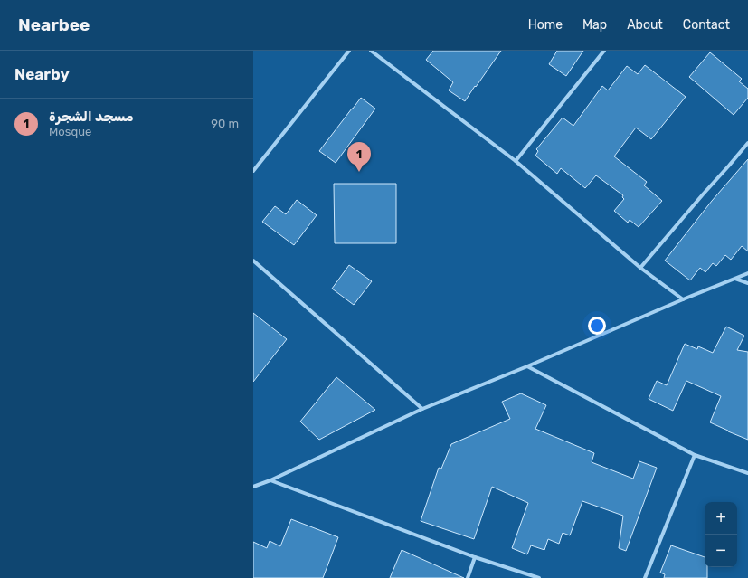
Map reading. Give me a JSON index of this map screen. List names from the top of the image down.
{
  "page": {
    "header": "Nearbee",
    "nav": [
      "Home",
      "Map",
      "About",
      "Contact"
    ],
    "heading": "Nearby",
    "list": [
      {
        "mark": "1",
        "name": "مسجد الشجرة",
        "note": "Mosque",
        "value": "90 m"
      }
    ],
    "pins": "1",
    "map_buttons": ["+", "−"]
  }
}
